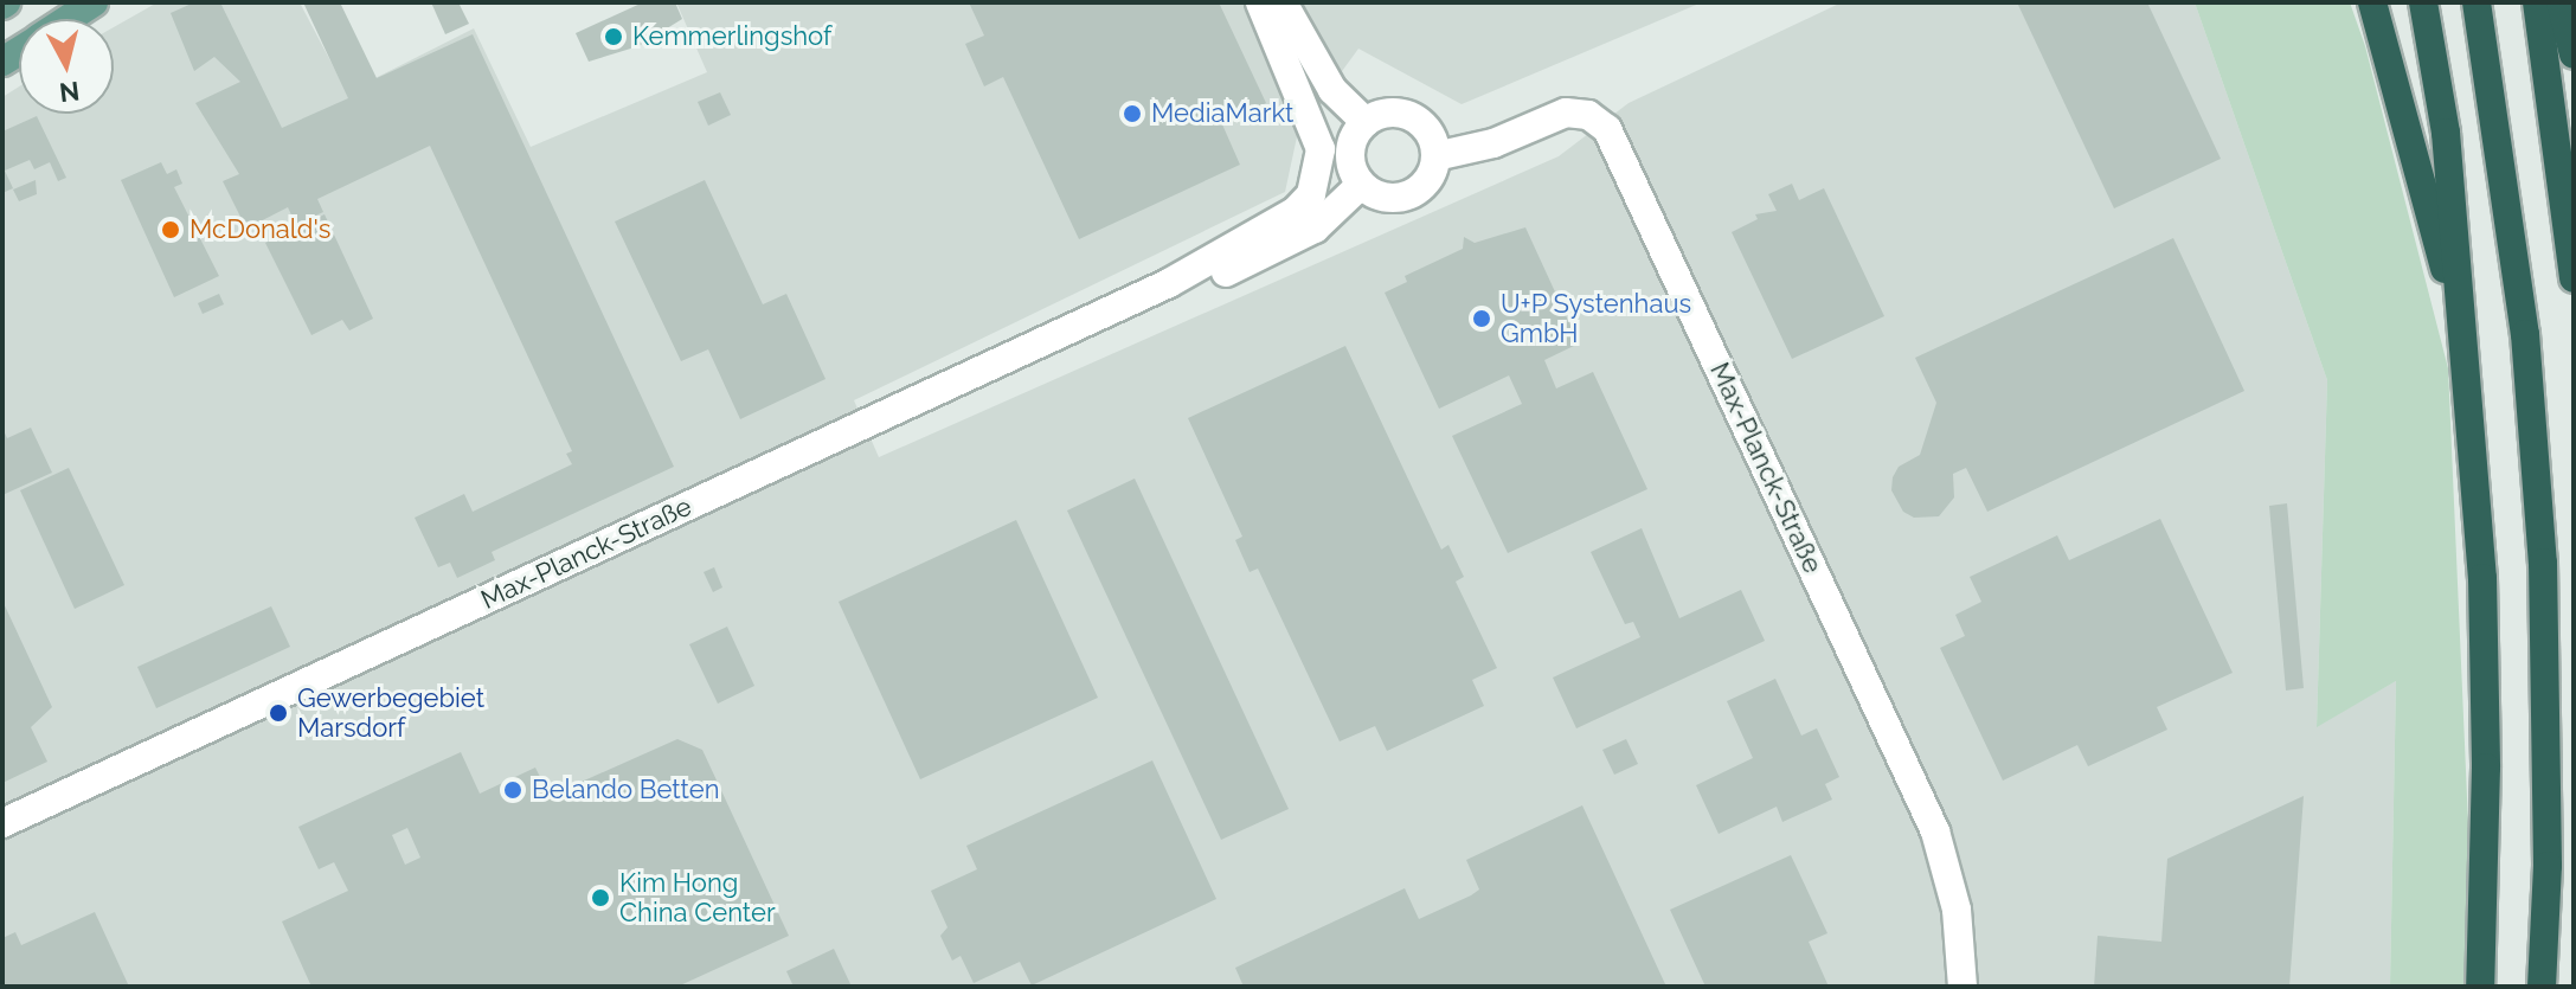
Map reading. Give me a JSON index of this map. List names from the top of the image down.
{
  "streets": {
    "street": ["Max-Planck-Straße"]
  },
  "places": [
    "Kemmerlingshof",
    "MediaMarkt",
    "McDonald's",
    "U+P Systenhaus GmbH",
    "Gewerbegebiet Marsdorf",
    "Belando Betten",
    "Kim Hong China Center"
  ],
  "north": "bottom"
}
